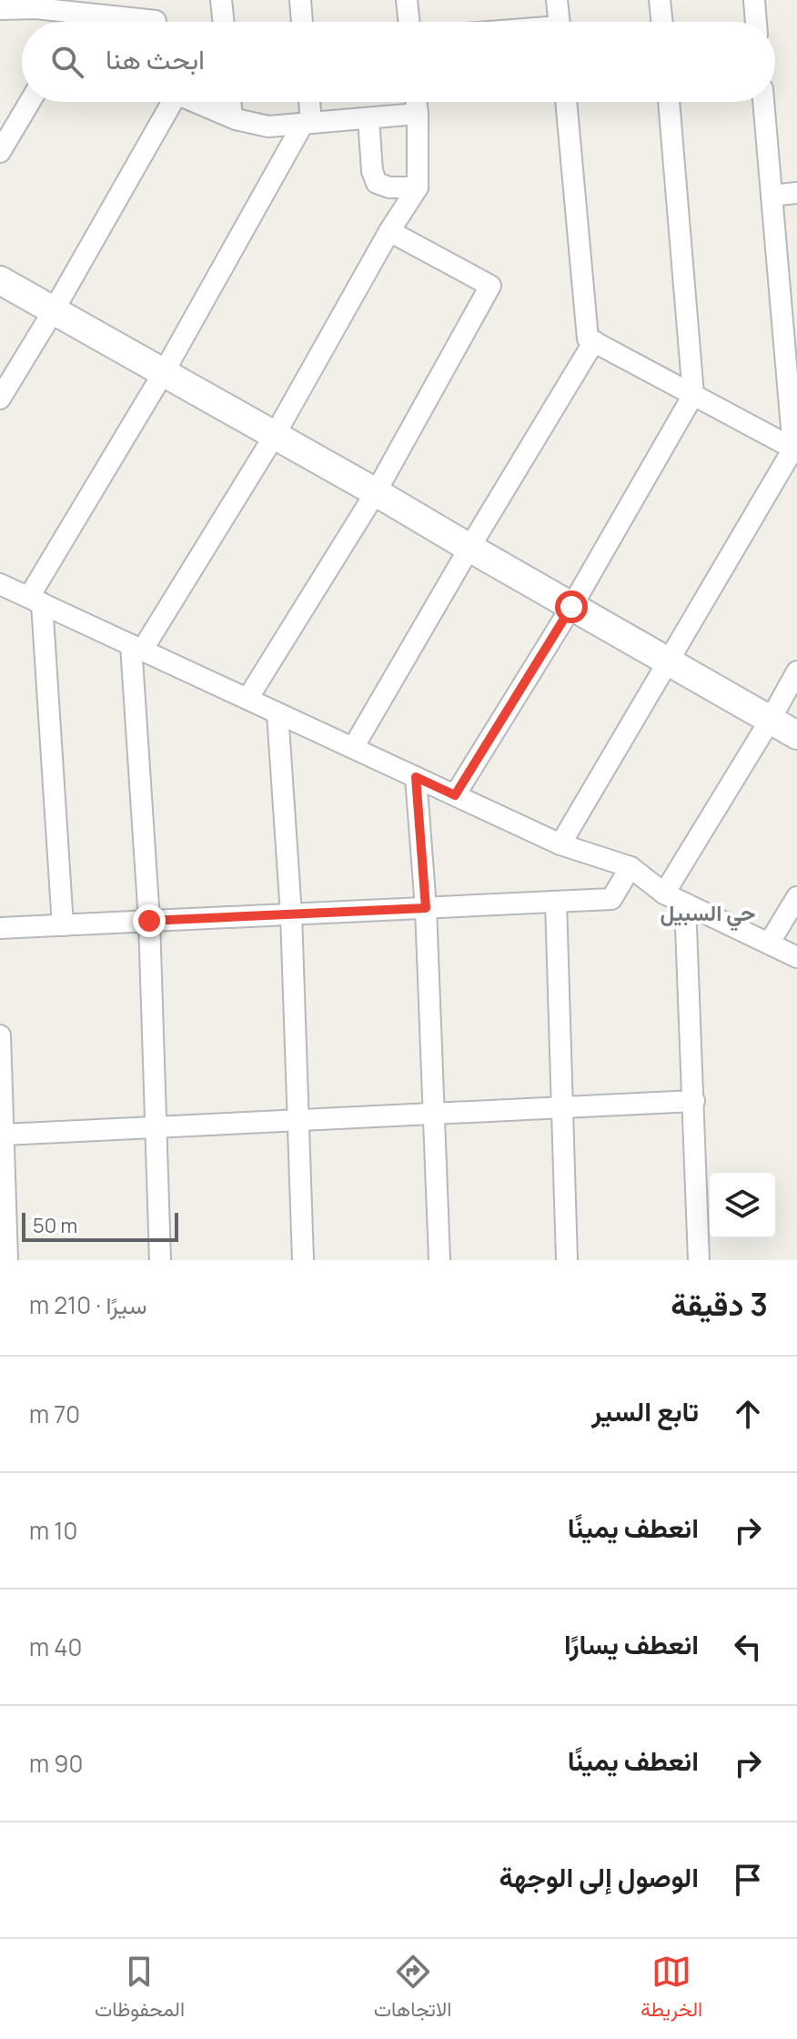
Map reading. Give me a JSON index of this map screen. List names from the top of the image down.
{
  "districts": ["حي السبيل"],
  "scale_bar": "50 m",
  "page": {
    "search": "ابحث هنا",
    "scale": "50 m",
    "heading": ["3 دقيقة", "سيرًا · 210 m"],
    "list": [
      ["تابع السير", "70 m"],
      ["انعطف يمينًا", "10 m"],
      ["انعطف يسارًا", "40 m"],
      ["انعطف يمينًا", "90 m"],
      "الوصول إلى الوجهة"
    ],
    "nav": ["الخريطة", "الاتجاهات", "المحفوظات"]
  }
}
